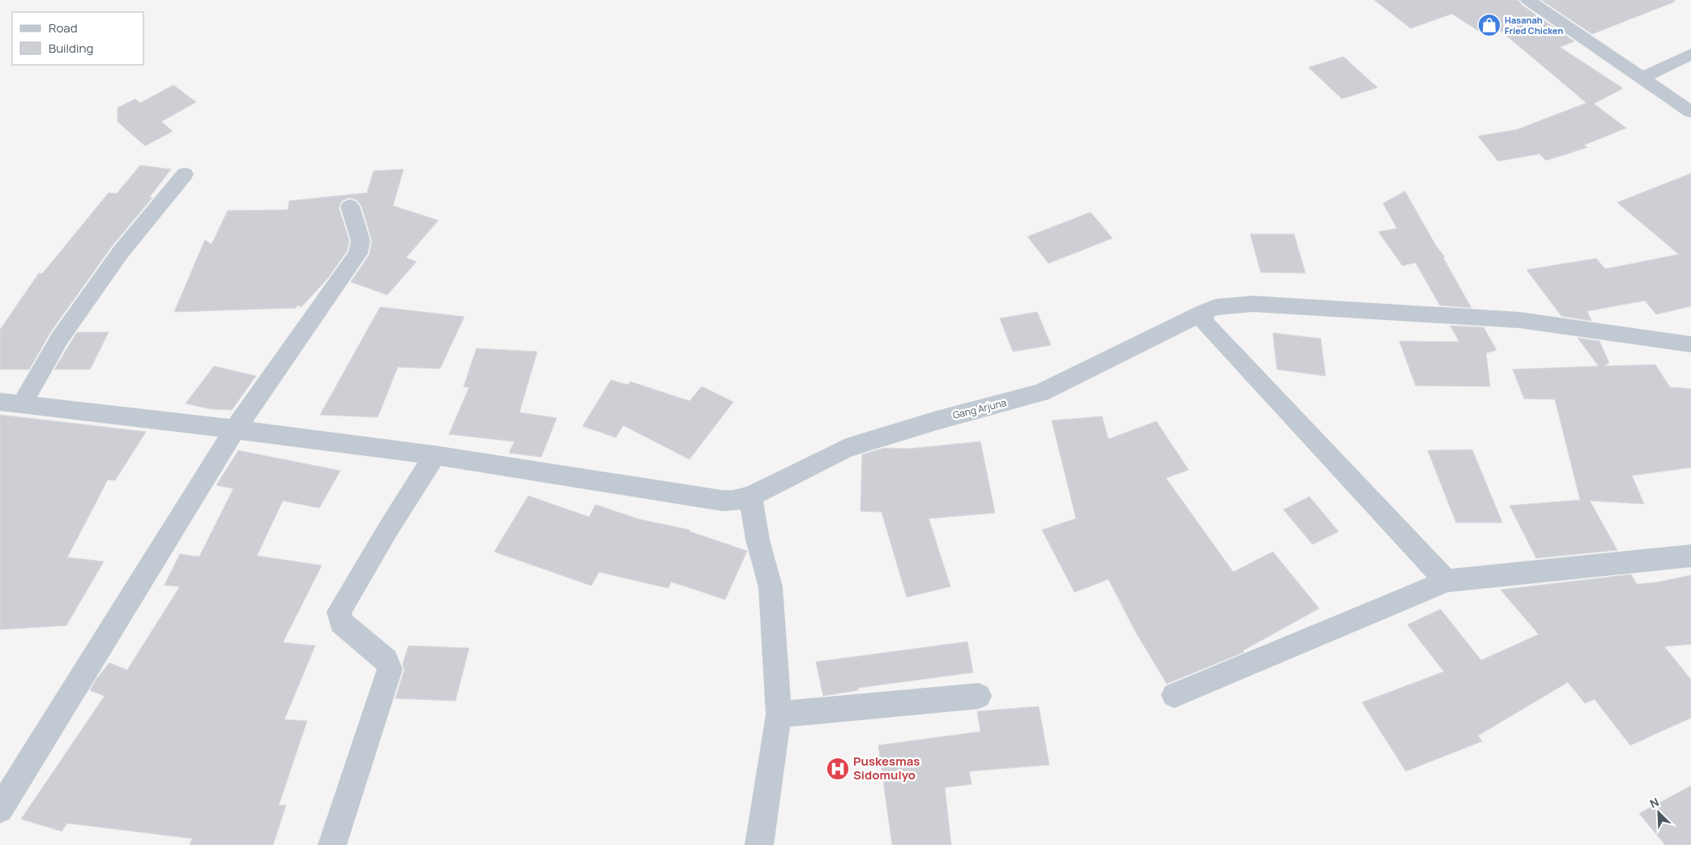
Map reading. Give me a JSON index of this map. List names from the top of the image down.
{
  "streets": {
    "street": ["Gang Arjuna"]
  },
  "places": {
    "shop": ["Hasanah Fried Chicken"],
    "hospital": ["Puskesmas Sidomulyo"]
  },
  "legend": ["Road", "Building"],
  "north": "top left"
}
